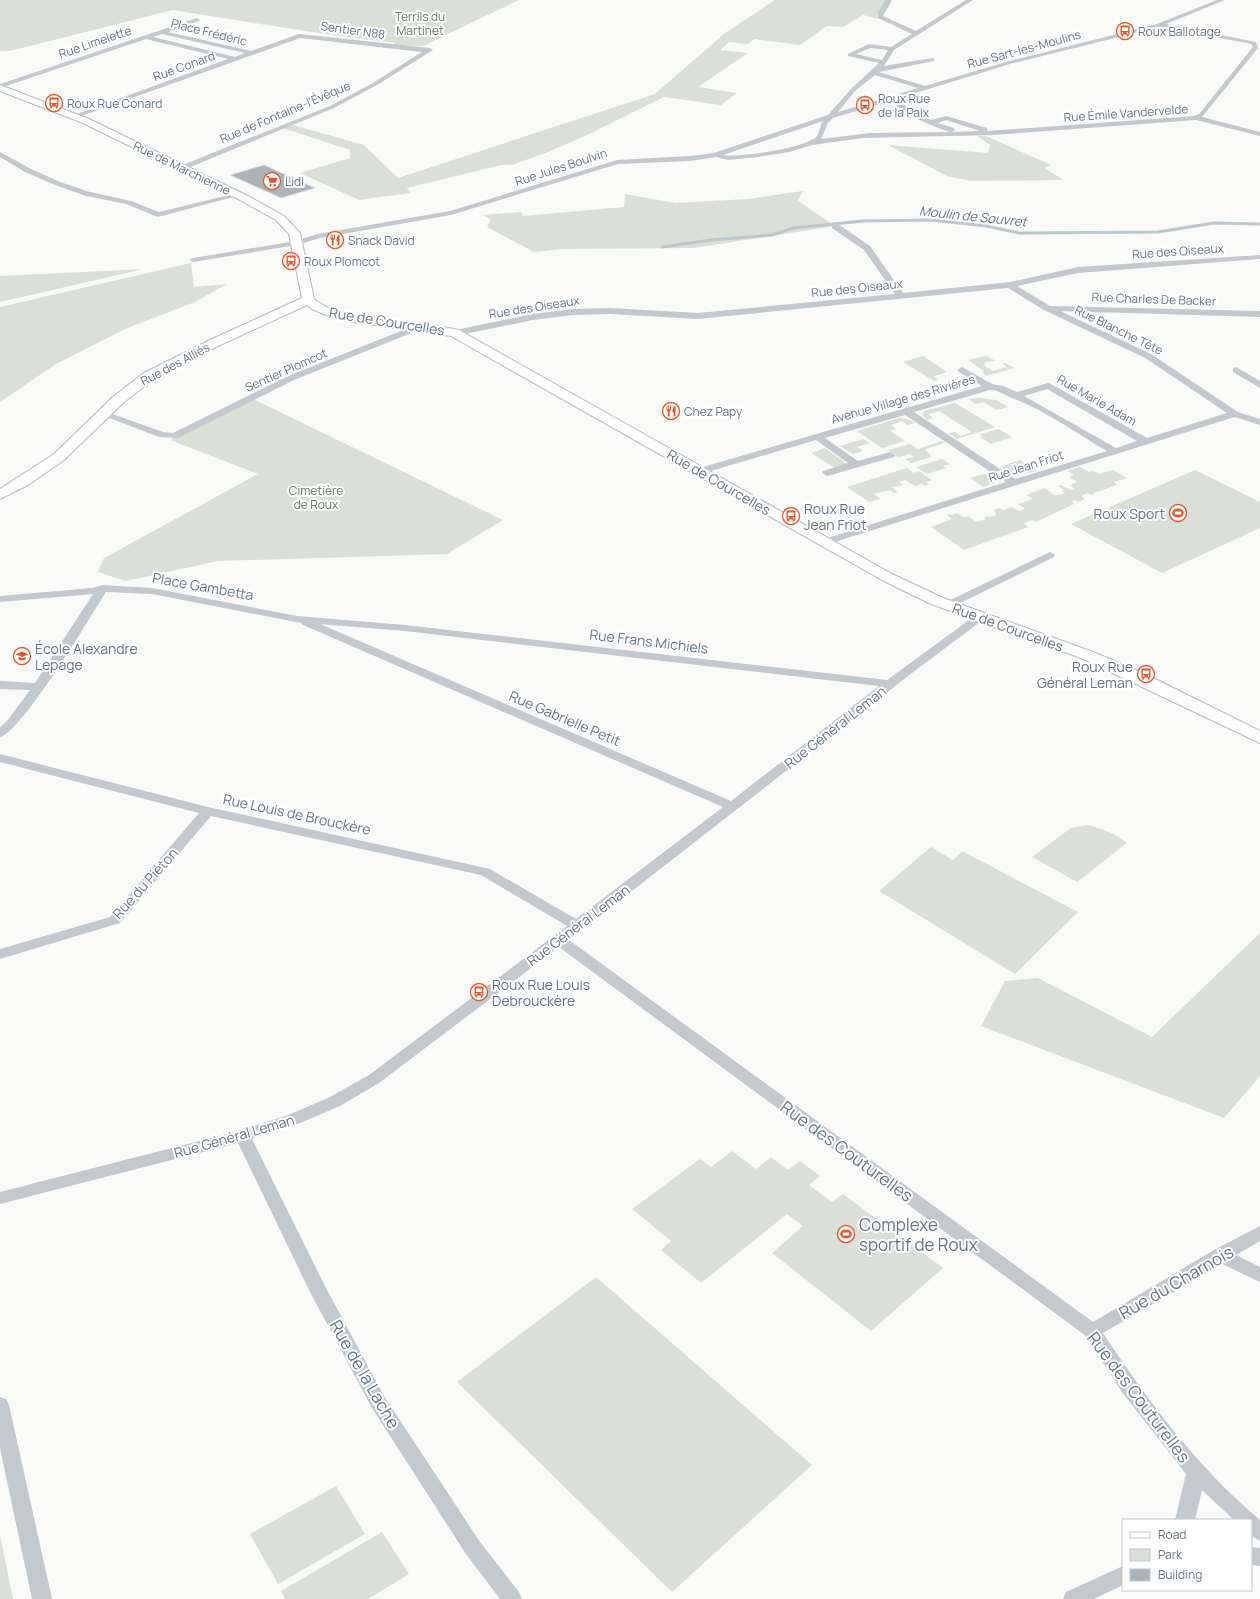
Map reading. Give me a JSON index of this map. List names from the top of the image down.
{
  "streets": {
    "main road": ["Rue de Marchienne", "Rue de Courcelles", "Rue des Alliés"],
    "street": [
      "Sentier N88",
      "Place Frédéric",
      "Rue Limelette",
      "Rue Sart-les-Moulins",
      "Rue Conard",
      "Rue de Fontaine-l'Évêque",
      "Rue Émile Vandervelde",
      "Rue Jules Boulvin",
      "Rue des Oiseaux",
      "Rue Charles De Backer",
      "Rue Blanche Tête",
      "Sentier Plomcot",
      "Avenue Village des Rivières",
      "Rue Marie Adam",
      "Rue Jean Friot",
      "Place Gambetta",
      "Rue Frans Michiels",
      "Rue Gabrielle Petit",
      "Rue Général Leman",
      "Rue Louis de Brouckère",
      "Rue du Piéton",
      "Rue des Couturelles",
      "Rue du Charnois",
      "Rue de la Lache"
    ]
  },
  "crossings": [
    ["Sentier N88", "Rue Conard"],
    ["Sentier N88", "Rue de Fontaine-l'Évêque"],
    ["Place Frédéric", "Rue Limelette"],
    ["Place Frédéric", "Rue Conard"],
    ["Rue Limelette", "Rue de Marchienne"],
    ["Rue Sart-les-Moulins", "Rue Émile Vandervelde"],
    ["Rue Sart-les-Moulins", "Rue Jules Boulvin"],
    ["Rue Conard", "Rue de Marchienne"],
    ["Rue de Fontaine-l'Évêque", "Rue de Marchienne"],
    ["Rue Jules Boulvin", "Rue de Marchienne"],
    ["Rue de Marchienne", "Rue de Courcelles"],
    ["Rue de Marchienne", "Rue des Alliés"],
    ["Rue des Oiseaux", "Rue de Courcelles"],
    ["Rue des Oiseaux", "Rue Blanche Tête"],
    ["Rue Charles De Backer", "Rue Blanche Tête"],
    ["Rue de Courcelles", "Rue des Alliés"],
    ["Rue de Courcelles", "Sentier Plomcot"],
    ["Rue de Courcelles", "Avenue Village des Rivières"],
    ["Rue de Courcelles", "Rue Jean Friot"],
    ["Rue de Courcelles", "Rue Général Leman"],
    ["Rue Blanche Tête", "Rue Jean Friot"],
    ["Rue des Alliés", "Sentier Plomcot"],
    ["Rue Marie Adam", "Rue Jean Friot"],
    ["Place Gambetta", "Rue Frans Michiels"],
    ["Place Gambetta", "Rue Gabrielle Petit"],
    ["Rue Frans Michiels", "Rue Général Leman"],
    ["Rue Gabrielle Petit", "Rue Général Leman"],
    ["Rue Général Leman", "Rue Louis de Brouckère"],
    ["Rue Général Leman", "Rue des Couturelles"],
    ["Rue Général Leman", "Rue de la Lache"],
    ["Rue Louis de Brouckère", "Rue du Piéton"],
    ["Rue des Couturelles", "Rue du Charnois"]
  ],
  "water": ["Moulin de Souvret"],
  "parks": ["Terrils du Martinet", "Cimetière de Roux"],
  "places": {
    "bus stop": [
      "Roux Ballotage",
      "Roux Rue Conard",
      "Roux Rue de la Paix",
      "Roux Plomcot",
      "Roux Rue Jean Friot",
      "Roux Rue Général Leman",
      "Roux Rue Louis Debrouckère"
    ],
    "supermarket": ["Lidl"],
    "restaurant": ["Snack David", "Chez Papy"],
    "sports": ["Roux Sport", "Complexe sportif de Roux"],
    "school or university": ["École Alexandre Lepage"]
  },
  "legend": ["Road", "Park", "Building"]
}
